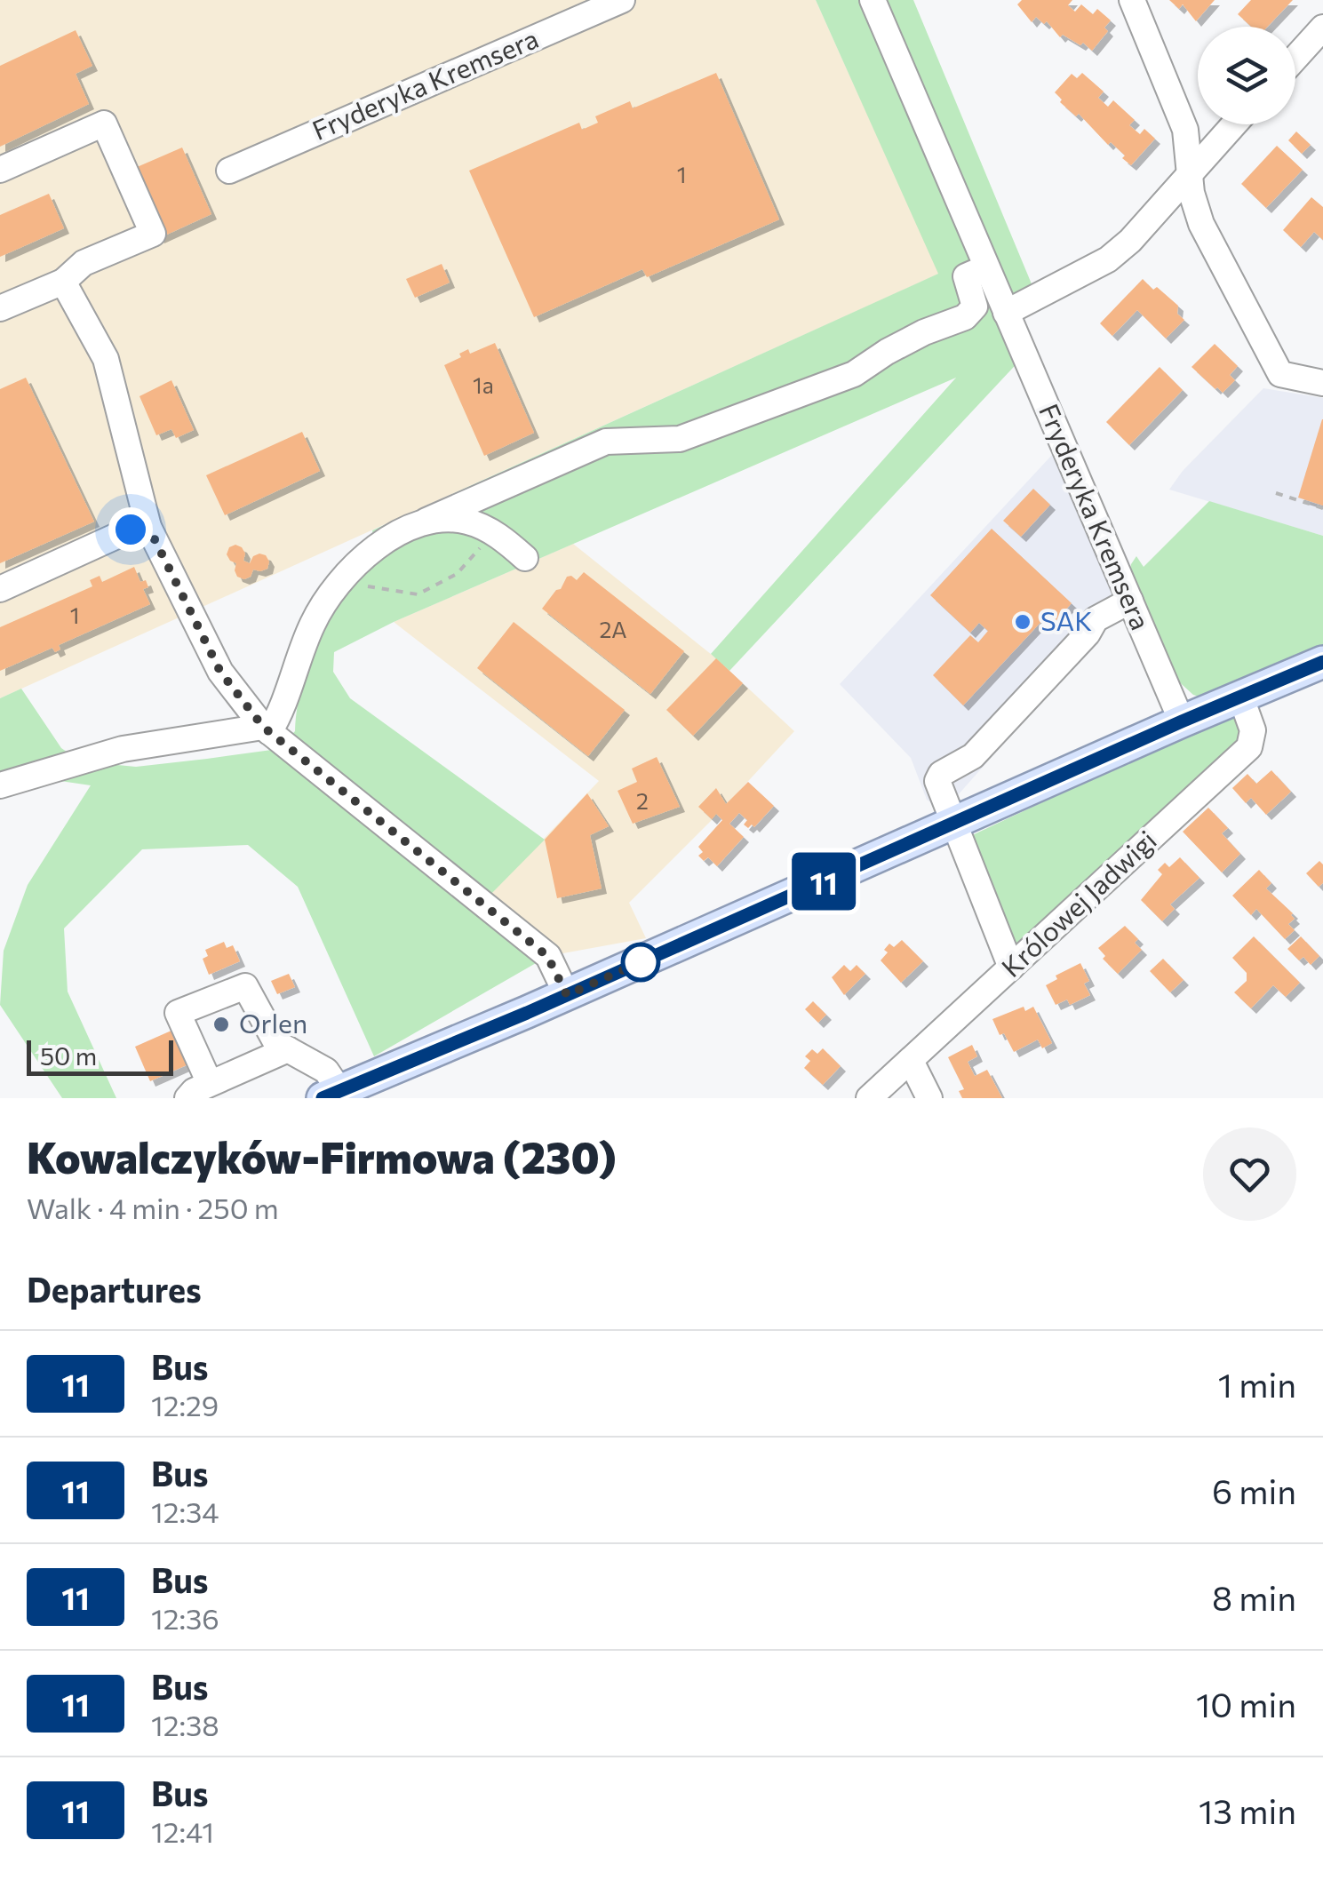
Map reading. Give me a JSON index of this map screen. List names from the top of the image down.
{
  "streets": {
    "street": ["Fryderyka Kremsera", "Królowej Jadwigi"]
  },
  "places": ["SAK", "Orlen"],
  "lines": ["bus line 11"],
  "house_numbers": [
    "1",
    "1a",
    "1",
    "2A",
    "2"
  ],
  "scale_bar": "50 m",
  "page": {
    "on_map": "11",
    "scale": "50 m",
    "heading": [
      ["Kowalczyków-Firmowa (230)", "Walk · 4 min · 250 m"],
      "Departures"
    ],
    "list": [
      {
        "mark": "11",
        "name": "Bus",
        "note": "12:29",
        "value": "1 min"
      },
      {
        "mark": "11",
        "name": "Bus",
        "note": "12:34",
        "value": "6 min"
      },
      {
        "mark": "11",
        "name": "Bus",
        "note": "12:36",
        "value": "8 min"
      },
      {
        "mark": "11",
        "name": "Bus",
        "note": "12:38",
        "value": "10 min"
      },
      {
        "mark": "11",
        "name": "Bus",
        "note": "12:41",
        "value": "13 min"
      }
    ]
  }
}
